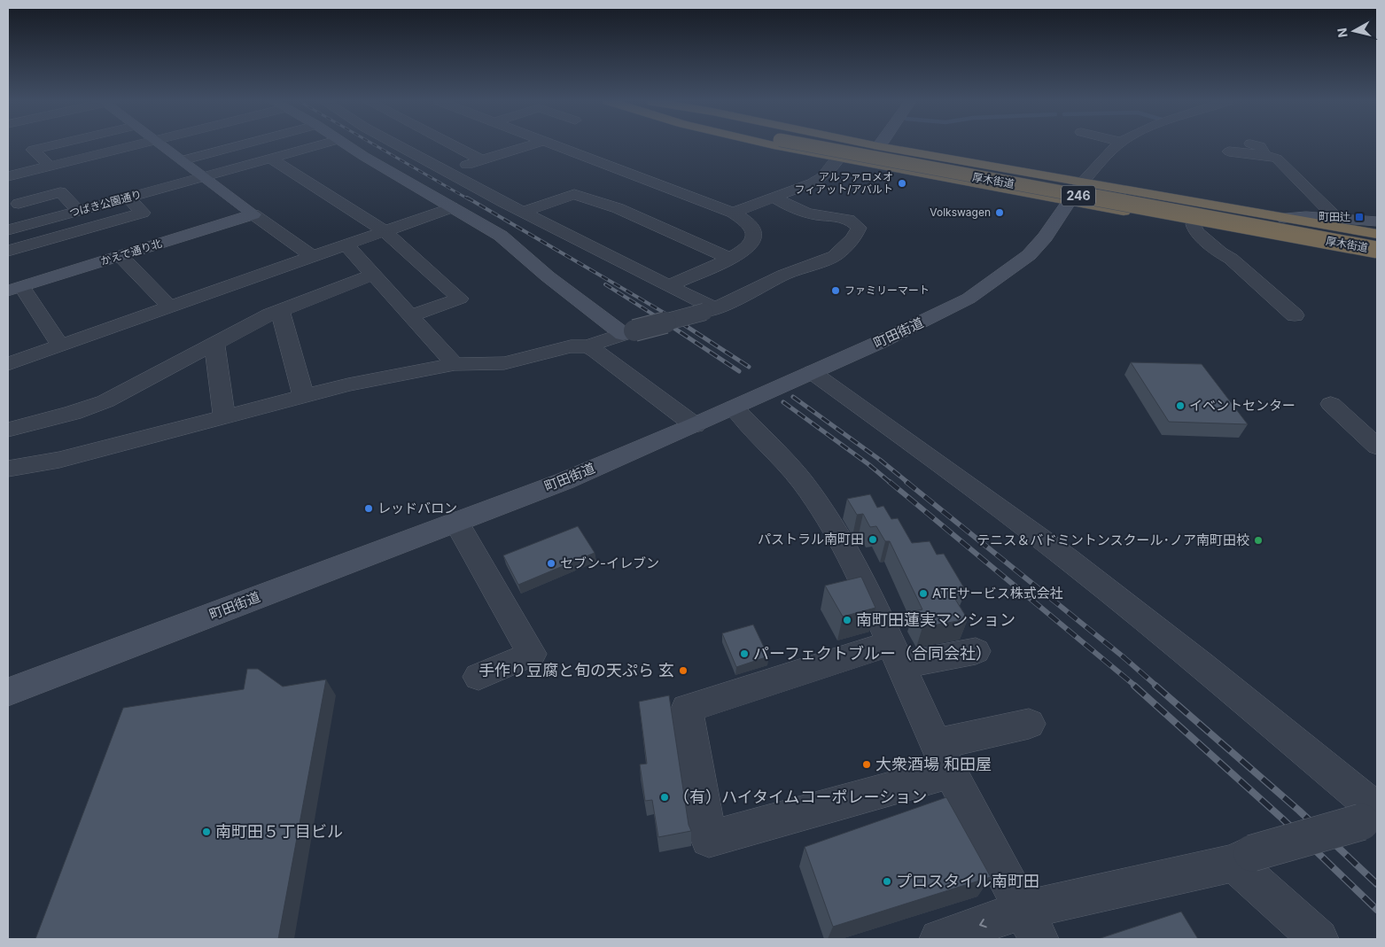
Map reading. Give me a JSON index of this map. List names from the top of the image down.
{
  "streets": {
    "highway": ["厚木街道", "246"],
    "street": ["つばき公園通り", "かえで通り北", "町田街道"]
  },
  "places": {
    "other": [
      "アルファロメオ フィアット/アバルト",
      "Volkswagen",
      "ファミリーマート",
      "イベントセンター",
      "レッドバロン",
      "パストラル南町田",
      "テニス＆バドミントンスクール･ノア南町田校",
      "セブン-イレブン",
      "ATEサービス株式会社",
      "南町田蓮実マンション",
      "パーフェクトブルー（合同会社）",
      "手作り豆腐と旬の天ぷら 玄",
      "大衆酒場 和田屋",
      "（有）ハイタイムコーポレーション",
      "南町田５丁目ビル",
      "プロスタイル南町田"
    ],
    "transit": ["町田辻"]
  },
  "north": "left"
}
